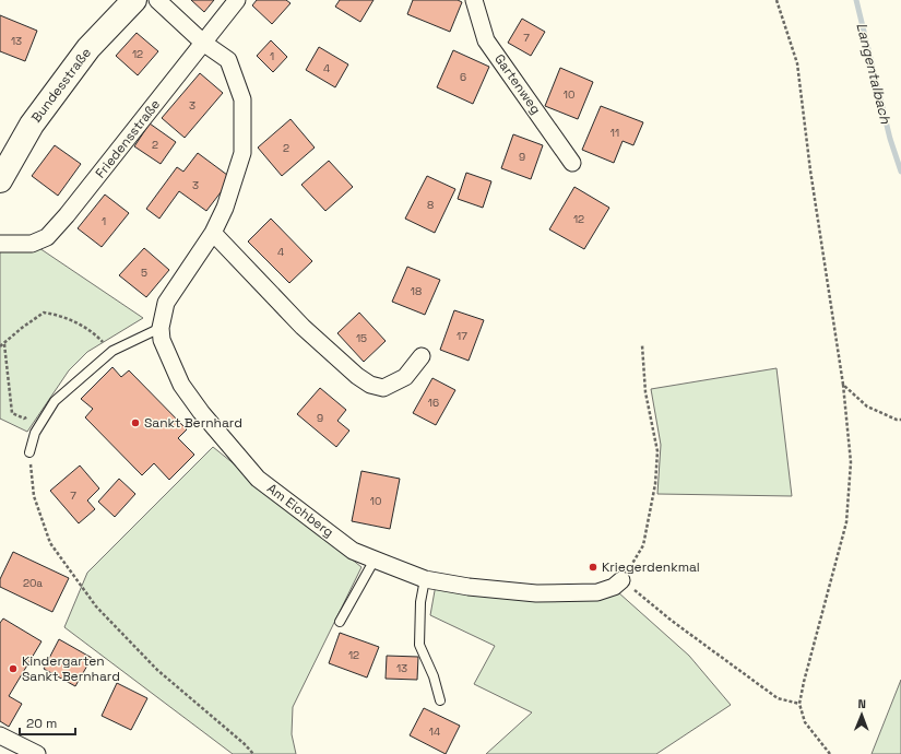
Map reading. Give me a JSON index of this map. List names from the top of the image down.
{
  "streets": {
    "main road": ["Bundesstraße"],
    "street": ["Gartenweg", "Friedensstraße", "Am Eichberg"]
  },
  "crossings": [
    ["Friedensstraße", "Am Eichberg"]
  ],
  "water": ["Langentalbach"],
  "places": ["Sankt Bernhard", "Kriegerdenkmal", "Kindergarten Sankt Bernhard"],
  "house_numbers": [
    "7",
    "13",
    "12",
    "1",
    "4",
    "6",
    "10",
    "3",
    "11",
    "2",
    "2",
    "9",
    "3",
    "8",
    "12",
    "1",
    "4",
    "5",
    "18",
    "17",
    "15",
    "16",
    "9",
    "7",
    "10",
    "20a",
    "12",
    "13",
    "14"
  ],
  "scale_bar": "20 m",
  "north": "top"
}
